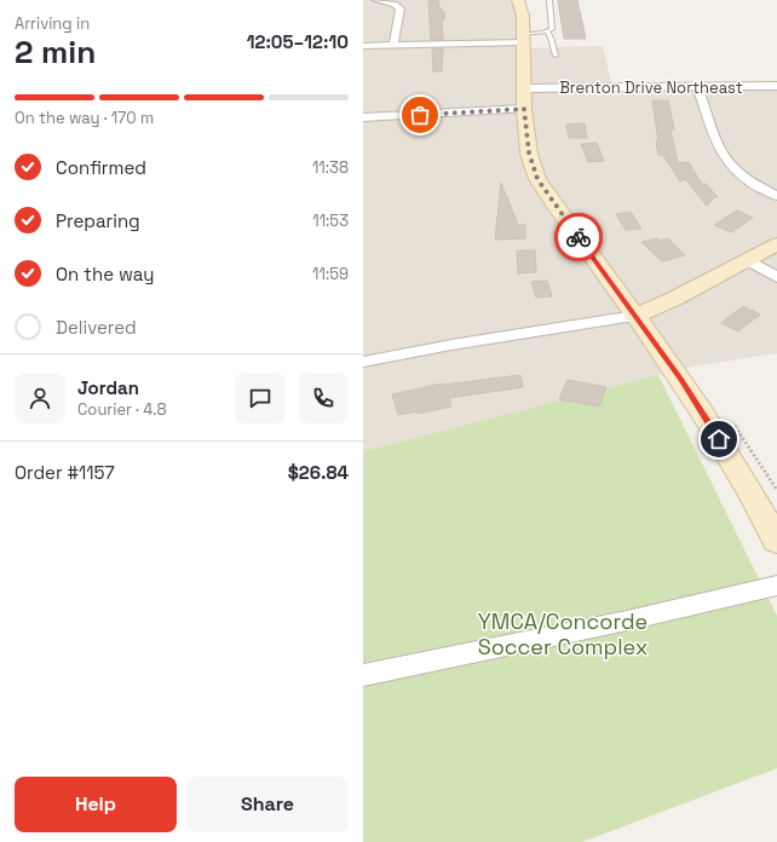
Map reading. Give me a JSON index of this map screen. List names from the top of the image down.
{
  "streets": {
    "street": ["Brenton Drive Northeast"]
  },
  "parks": ["YMCA/Concorde Soccer Complex"],
  "page": {
    "heading": ["2 min", "Arriving in", "12:05–12:10"],
    "panel": [
      "Jordan",
      "Courier · 4.8",
      "Order #1157",
      "$26.84"
    ],
    "bar": "On the way · 170 m",
    "list": [
      ["Confirmed", "11:38"],
      ["Preparing", "11:53"],
      ["On the way", "11:59"],
      "Delivered"
    ],
    "buttons": ["Help", "Share"]
  }
}
